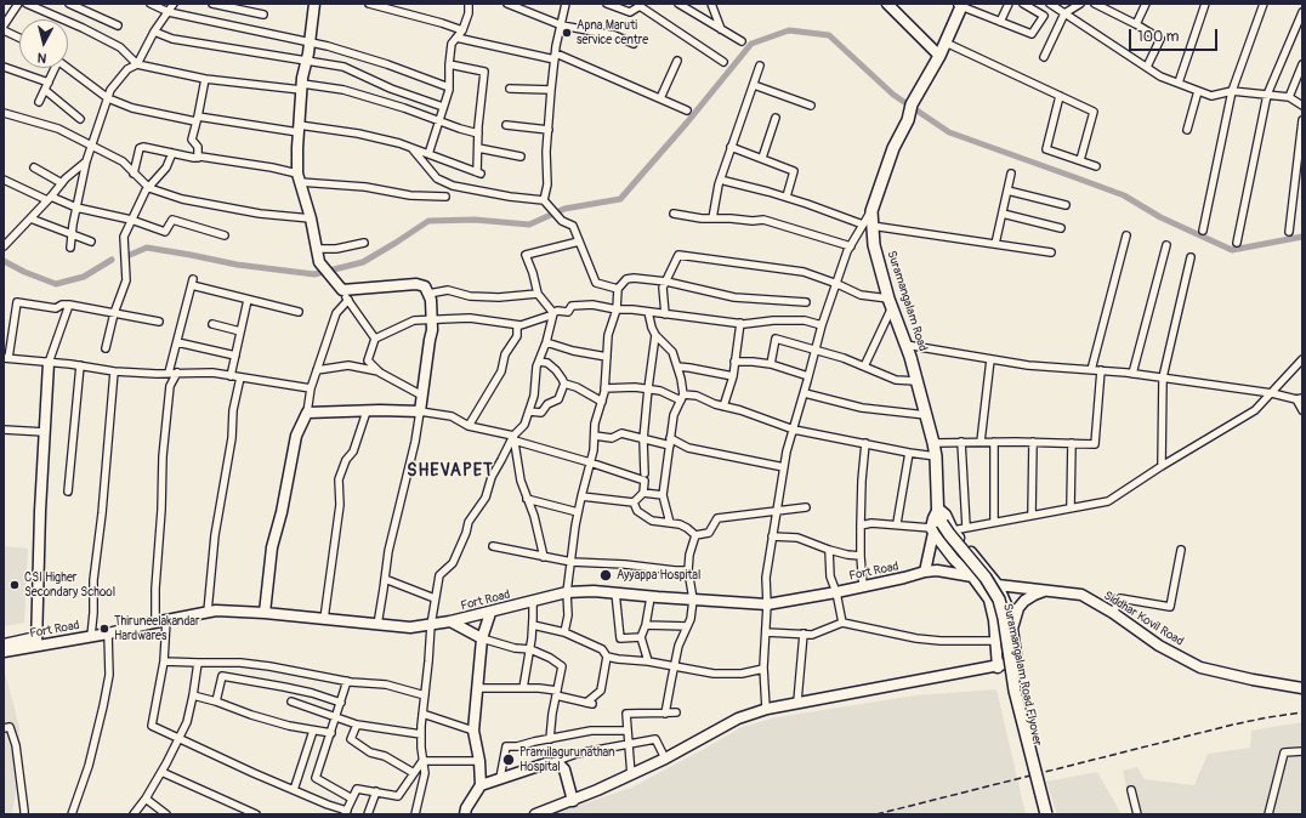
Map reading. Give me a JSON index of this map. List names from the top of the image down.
{
  "streets": {
    "main road": ["Suramangalam Road", "Suramangalam Road Flyover"],
    "street": ["Fort Road", "Siddhar Kovil Road"]
  },
  "crossings": [
    ["Suramangalam Road", "Suramangalam Road Flyover"]
  ],
  "districts": ["SHEVAPET"],
  "places": [
    "Apna Maruti service centre",
    "Ayyappa Hospital",
    "CSI Higher Secondary School",
    "Thiruneelakandar Hardwares",
    "Pramilagurunathan Hospital"
  ],
  "scale_bar": "100 m",
  "north": "bottom"
}
